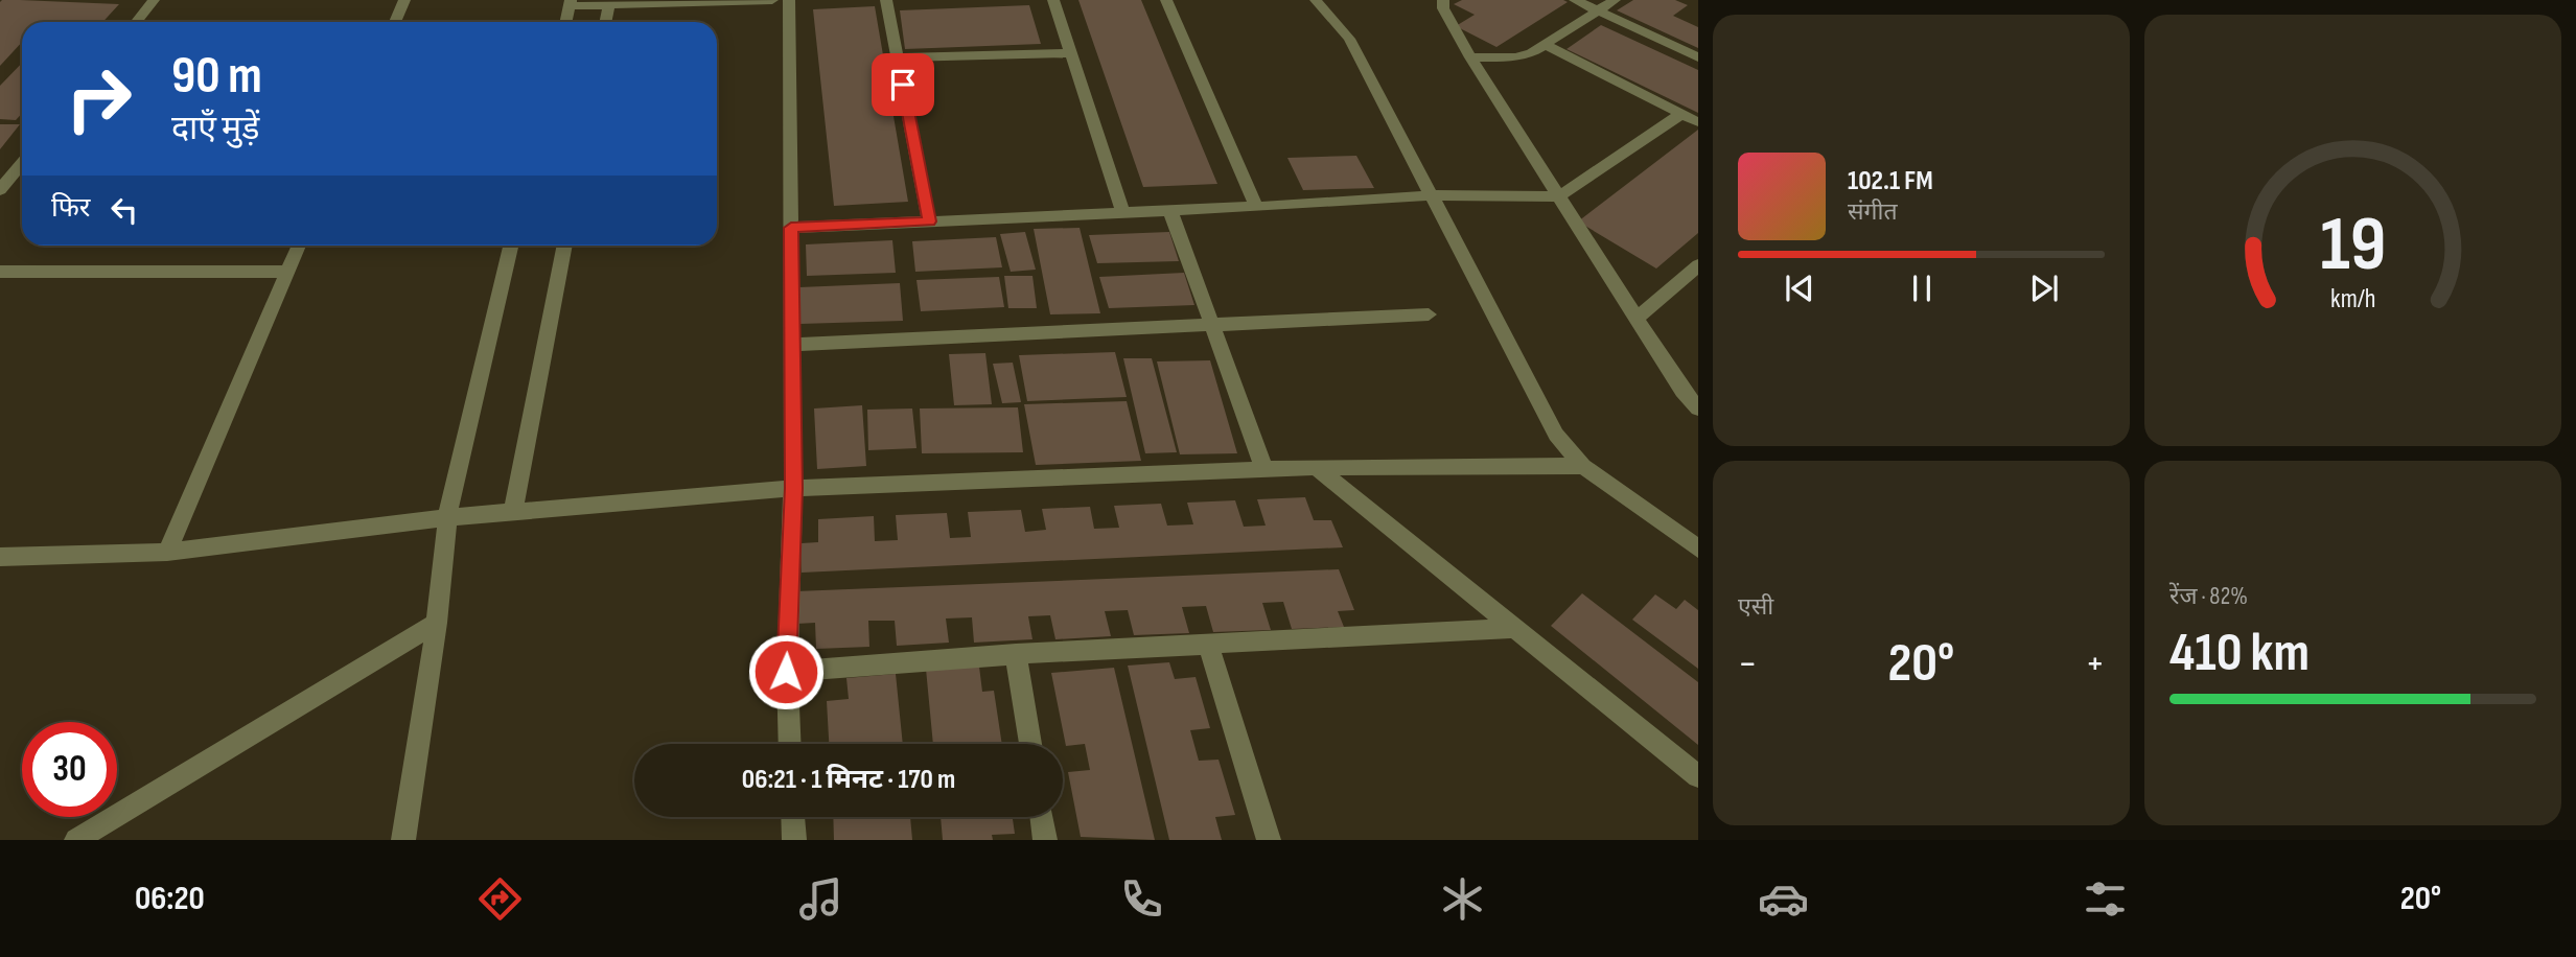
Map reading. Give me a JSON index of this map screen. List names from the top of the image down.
{
  "page": {
    "turn": ["90 m", "दाएँ मुड़ें"],
    "song": ["102.1 FM", "संगीत"],
    "then": "फिर",
    "tile": [
      "एसी",
      ["रेंज · 82%", "410 km"]
    ],
    "heat": ["−", "20°", "+"],
    "limit": "30",
    "trip": "06:21 · 1 मिनट · 170 m",
    "tabs": ["06:20", "20°"],
    "gauge": ["19", "km/h"]
  }
}
